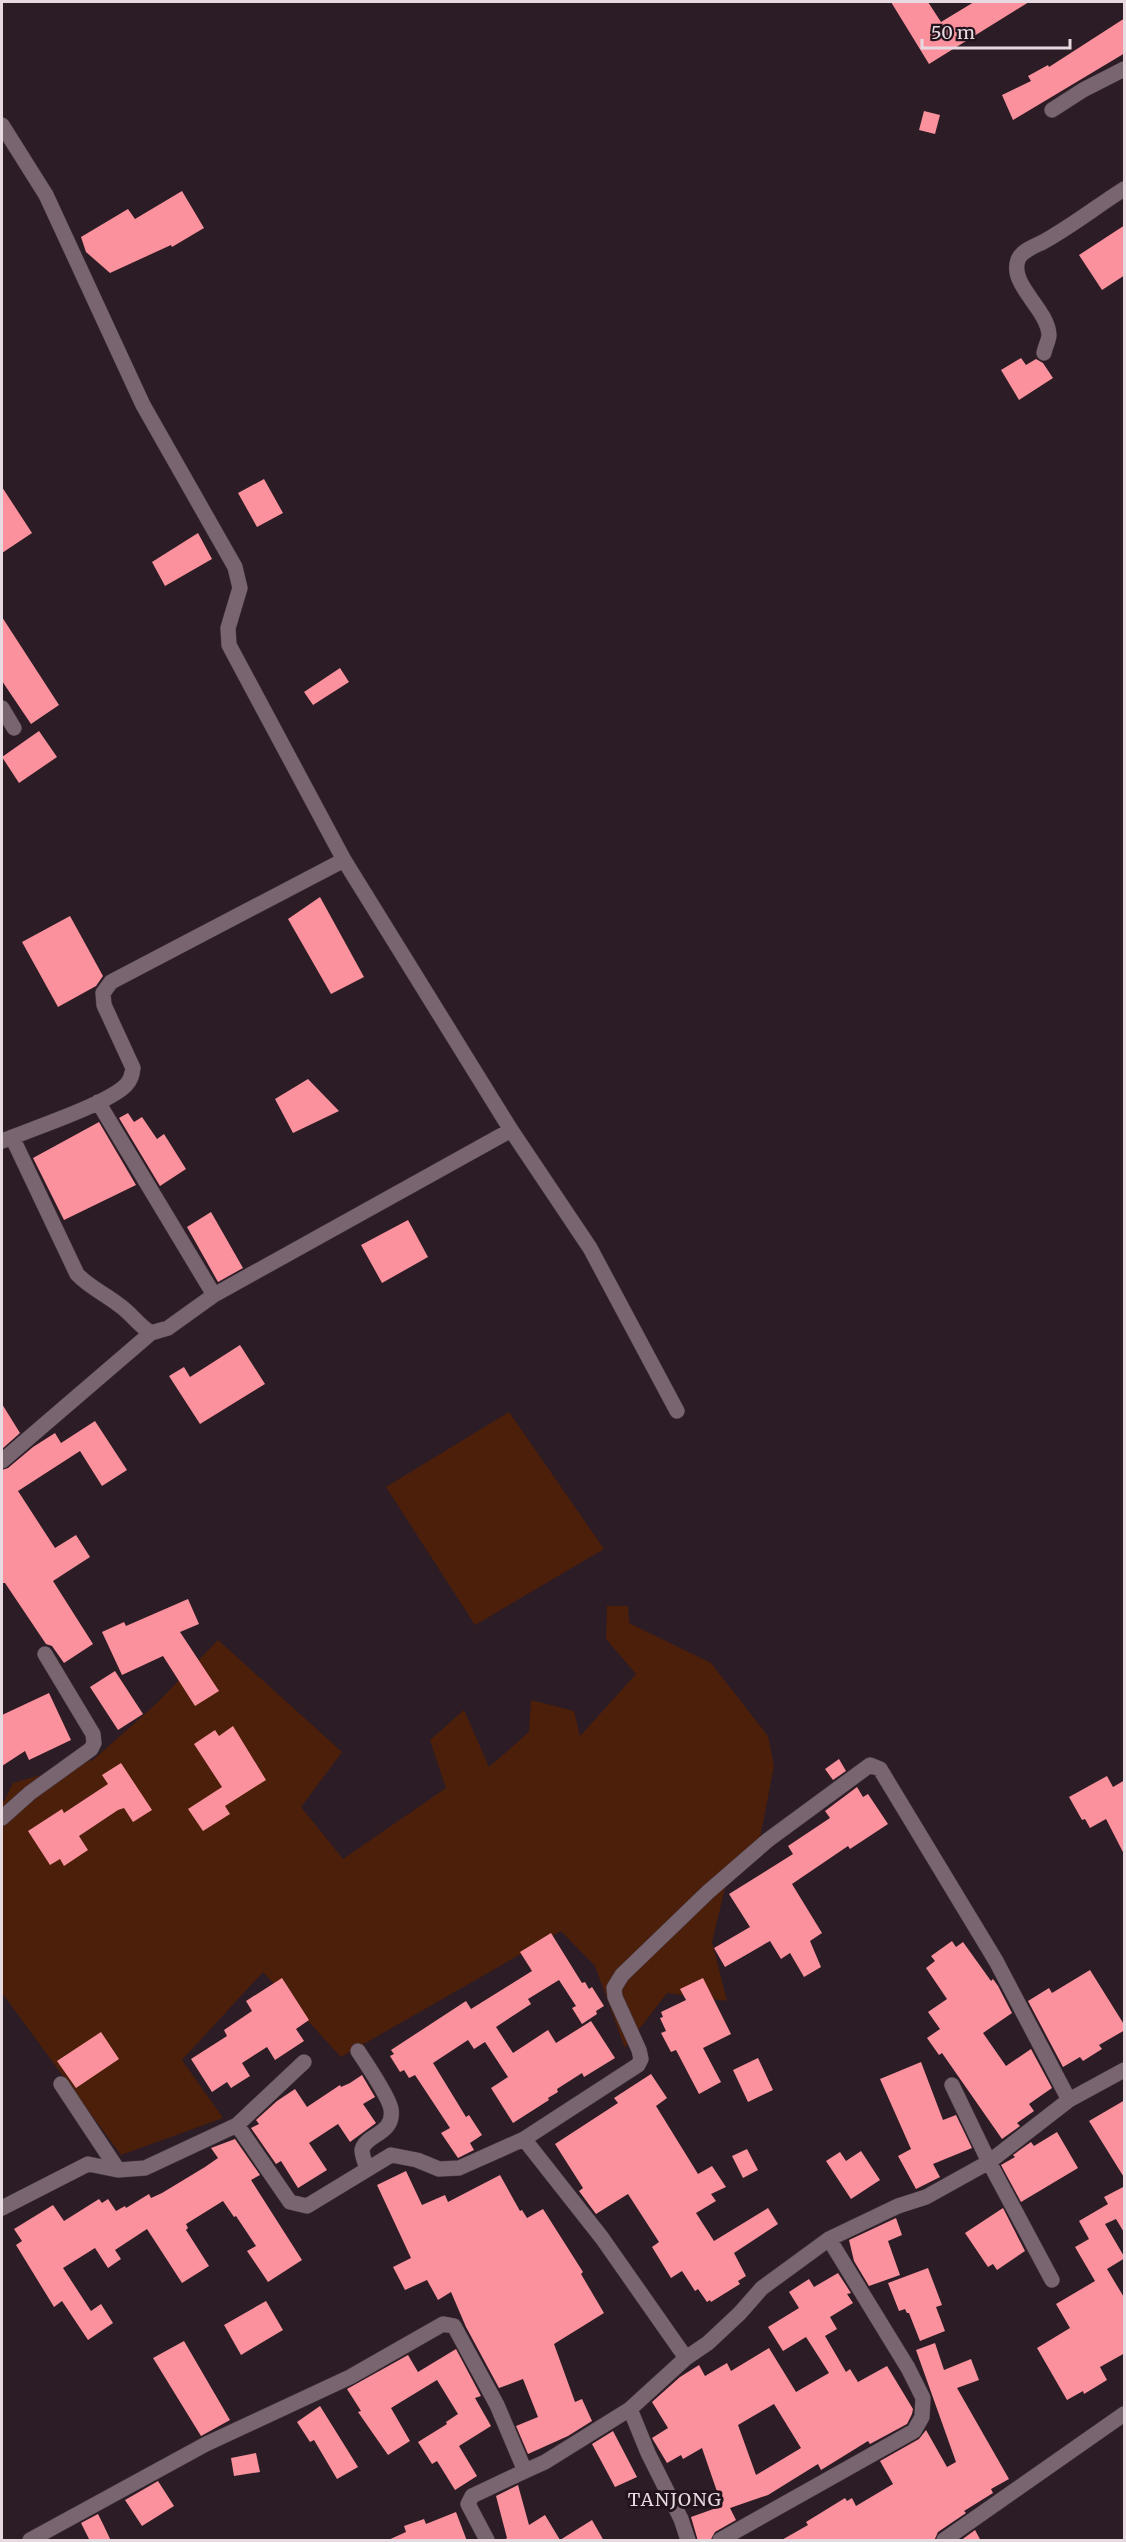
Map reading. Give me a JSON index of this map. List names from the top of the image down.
{
  "districts": ["TANJONG"],
  "scale_bar": "50 m"
}
